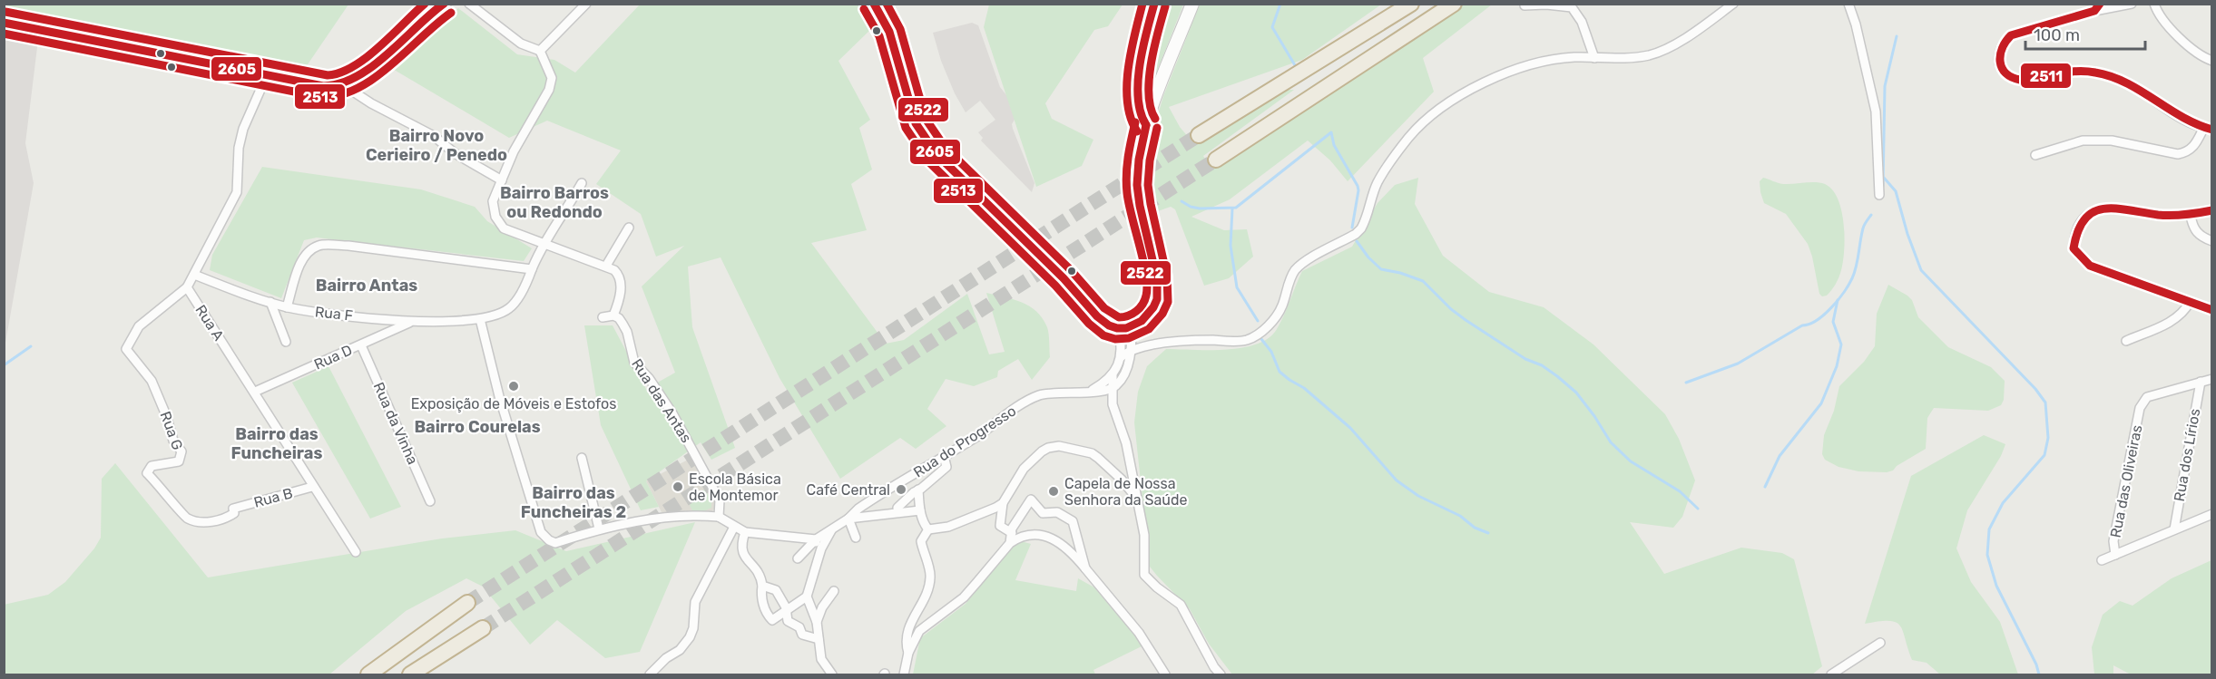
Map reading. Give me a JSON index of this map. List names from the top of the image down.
{
  "streets": {
    "street": [
      "Rua F",
      "Rua A",
      "Rua D",
      "Rua das Antas",
      "Rua da Vinha",
      "Rua G",
      "Rua do Progresso",
      "Rua dos Lírios",
      "Rua das Oliveiras",
      "Rua B"
    ]
  },
  "crossings": [
    ["Rua F", "Rua A"],
    ["Rua F", "Rua D"],
    ["Rua A", "Rua D"],
    ["Rua A", "Rua G"],
    ["Rua A", "Rua B"],
    ["Rua D", "Rua da Vinha"],
    ["Rua G", "Rua B"],
    ["Rua dos Lírios", "Rua das Oliveiras"]
  ],
  "districts": [
    "Bairro Novo Cerieiro / Penedo",
    "Bairro Barros ou Redondo",
    "Bairro Antas",
    "Bairro Courelas",
    "Bairro das Funcheiras",
    "Bairro das Funcheiras 2"
  ],
  "places": [
    "Exposição de Móveis e Estofos",
    "Escola Básica de Montemor",
    "Café Central",
    "Capela de Nossa Senhora da Saúde"
  ],
  "lines": [
    "transit line 2605",
    "transit line 2522",
    "transit line 2511",
    "transit line 2513"
  ],
  "scale_bar": "100 m"
}
